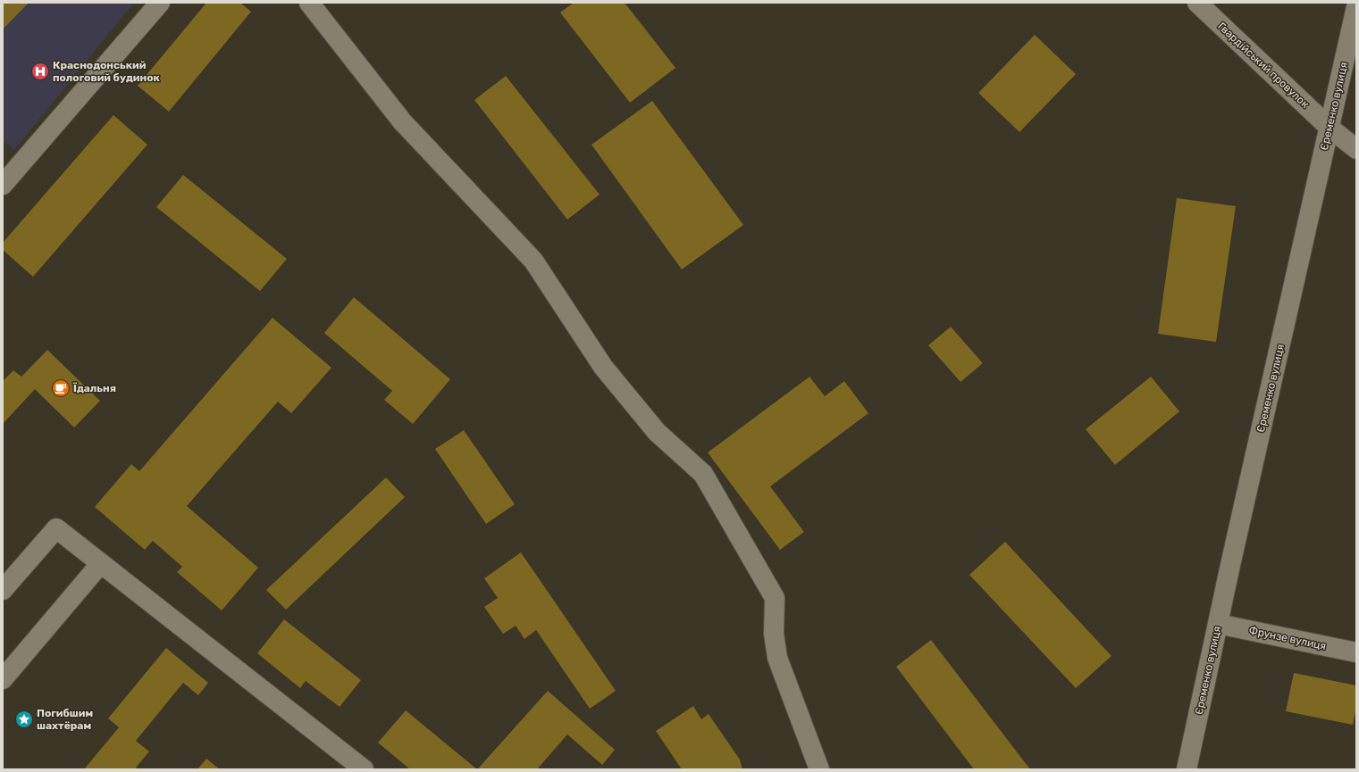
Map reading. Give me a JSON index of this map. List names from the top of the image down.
{
  "streets": {
    "street": ["Гвардійський провулок", "Єременко вулиця", "Фрунзе вулиця"]
  },
  "crossings": [
    ["Гвардійський провулок", "Єременко вулиця"],
    ["Єременко вулиця", "Фрунзе вулиця"]
  ],
  "places": {
    "hospital": ["Краснодонський пологовий будинок"],
    "cafe": ["Їдальня"],
    "place": ["Погибшим шахтёрам"]
  }
}
